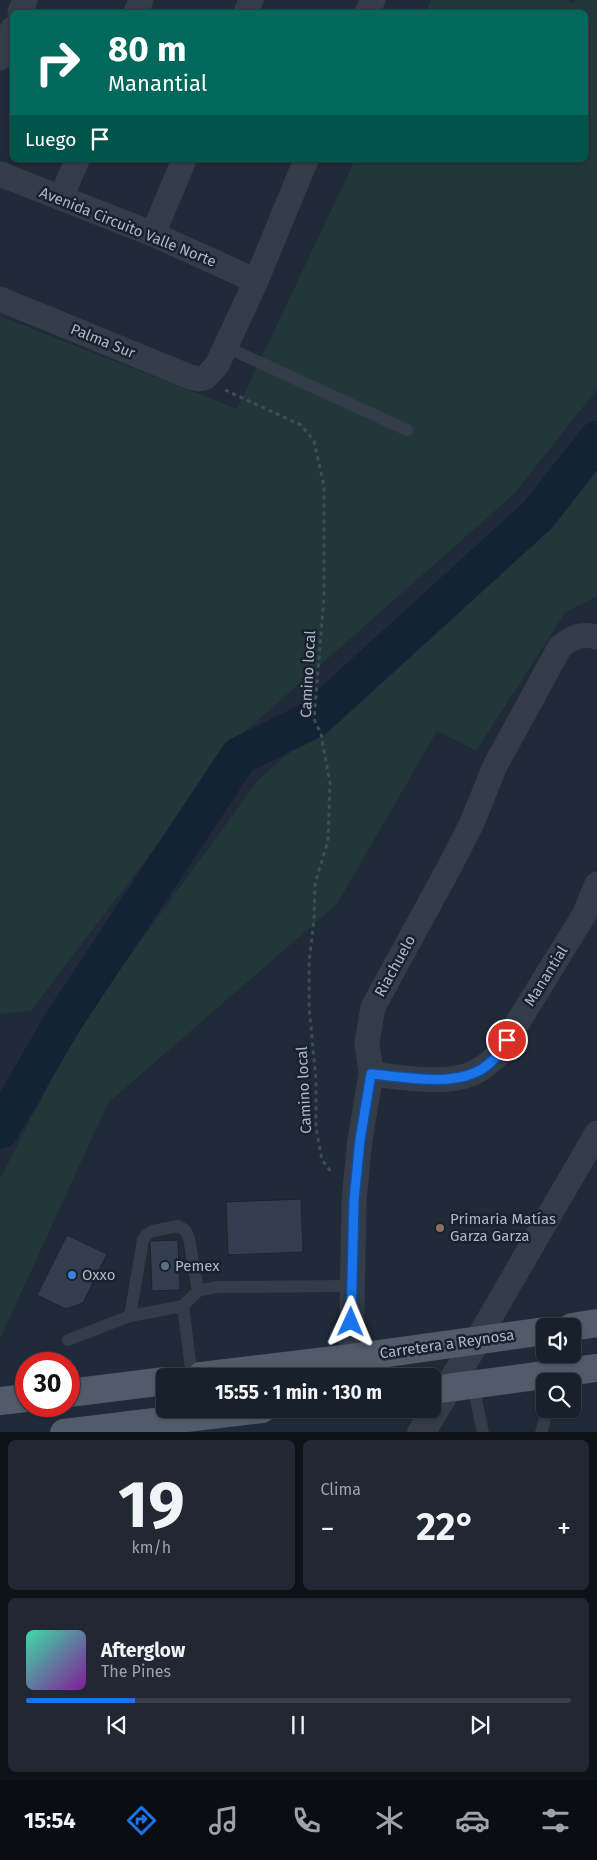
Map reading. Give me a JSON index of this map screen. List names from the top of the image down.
{
  "streets": {
    "main road": ["Carretera a Reynosa"],
    "street": [
      "Avenida Circuito Valle Norte",
      "Palma Sur",
      "Riachuelo",
      "Manantial"
    ],
    "path": ["Camino local"]
  },
  "crossings": [
    ["Palma Sur", "Camino local"],
    ["Camino local", "Riachuelo"],
    ["Riachuelo", "Manantial"],
    ["Riachuelo", "Carretera a Reynosa"]
  ],
  "places": ["Primaria Matías Garza Garza", "Pemex", "Oxxo"],
  "page": {
    "turn": ["80 m", "Manantial"],
    "then": "Luego",
    "limit": "30",
    "trip": "15:55 · 1 min · 130 m",
    "tile": [
      ["19", "km/h"],
      "Clima"
    ],
    "heat": ["−", "22°", "+"],
    "song": ["Afterglow", "The Pines"],
    "tabs": "15:54"
  }
}
